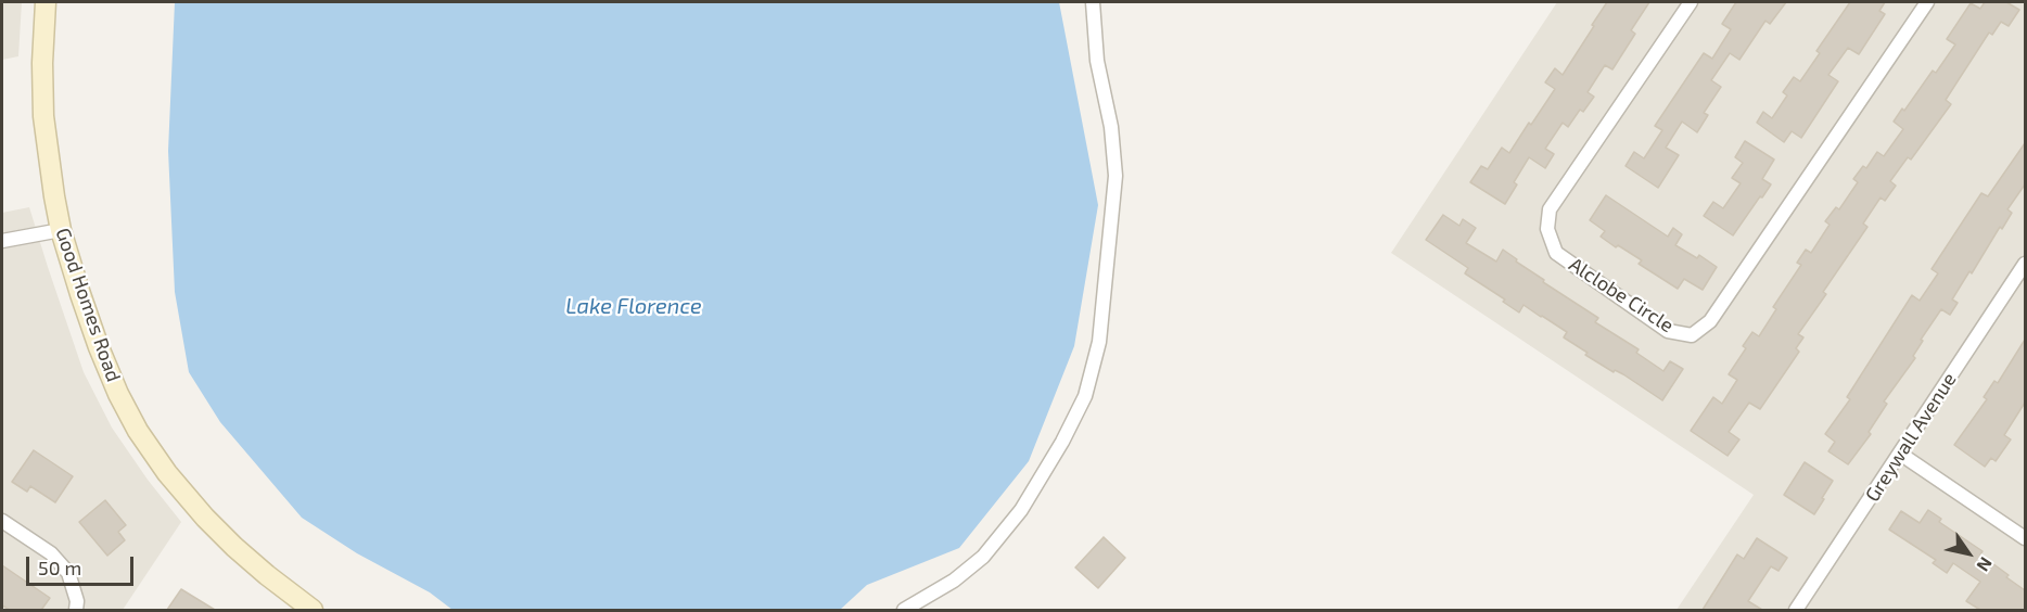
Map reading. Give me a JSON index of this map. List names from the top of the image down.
{
  "streets": {
    "street": ["Alclobe Circle", "Good Homes Road", "Greywall Avenue"]
  },
  "water": ["Lake Florence"],
  "scale_bar": "50 m",
  "north": "bottom right"
}
